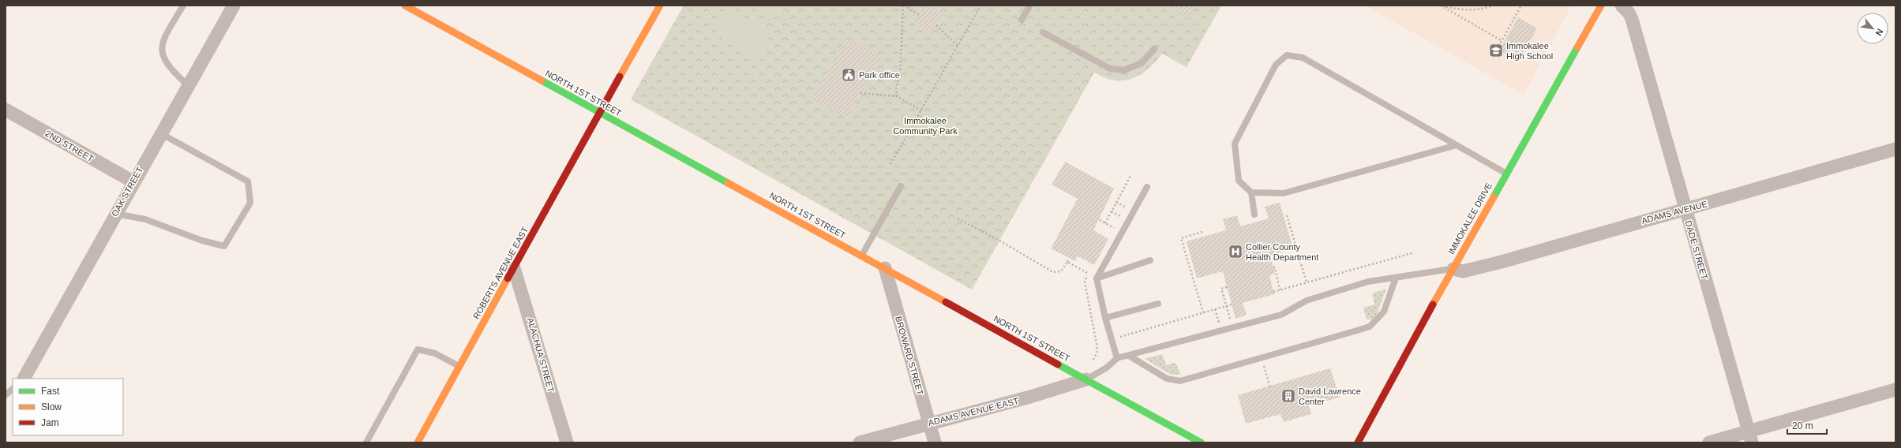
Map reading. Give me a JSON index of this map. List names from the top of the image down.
{
  "streets": {
    "street": [
      "NORTH 1ST STREET",
      "2ND STREET",
      "OAK STREET",
      "ADAMS AVENUE",
      "IMMOKALEE DRIVE",
      "DADE STREET",
      "ROBERTS AVENUE EAST",
      "ALACHUA STREET",
      "BROWARD STREET",
      "ADAMS AVENUE EAST"
    ]
  },
  "crossings": [
    ["NORTH 1ST STREET", "ROBERTS AVENUE EAST"],
    ["NORTH 1ST STREET", "BROWARD STREET"],
    ["NORTH 1ST STREET", "ADAMS AVENUE EAST"],
    ["2ND STREET", "OAK STREET"],
    ["ADAMS AVENUE", "IMMOKALEE DRIVE"],
    ["ADAMS AVENUE", "DADE STREET"],
    ["ROBERTS AVENUE EAST", "ALACHUA STREET"],
    ["BROWARD STREET", "ADAMS AVENUE EAST"]
  ],
  "parks": ["Immokalee Community Park"],
  "places": {
    "school or university": ["Immokalee High School"],
    "public building": ["Park office"],
    "hospital": ["Collier County Health Department"],
    "building": ["David Lawrence Center"]
  },
  "legend": ["Fast", "Slow", "Jam"],
  "scale_bar": "20 m",
  "north": "bottom right"
}
